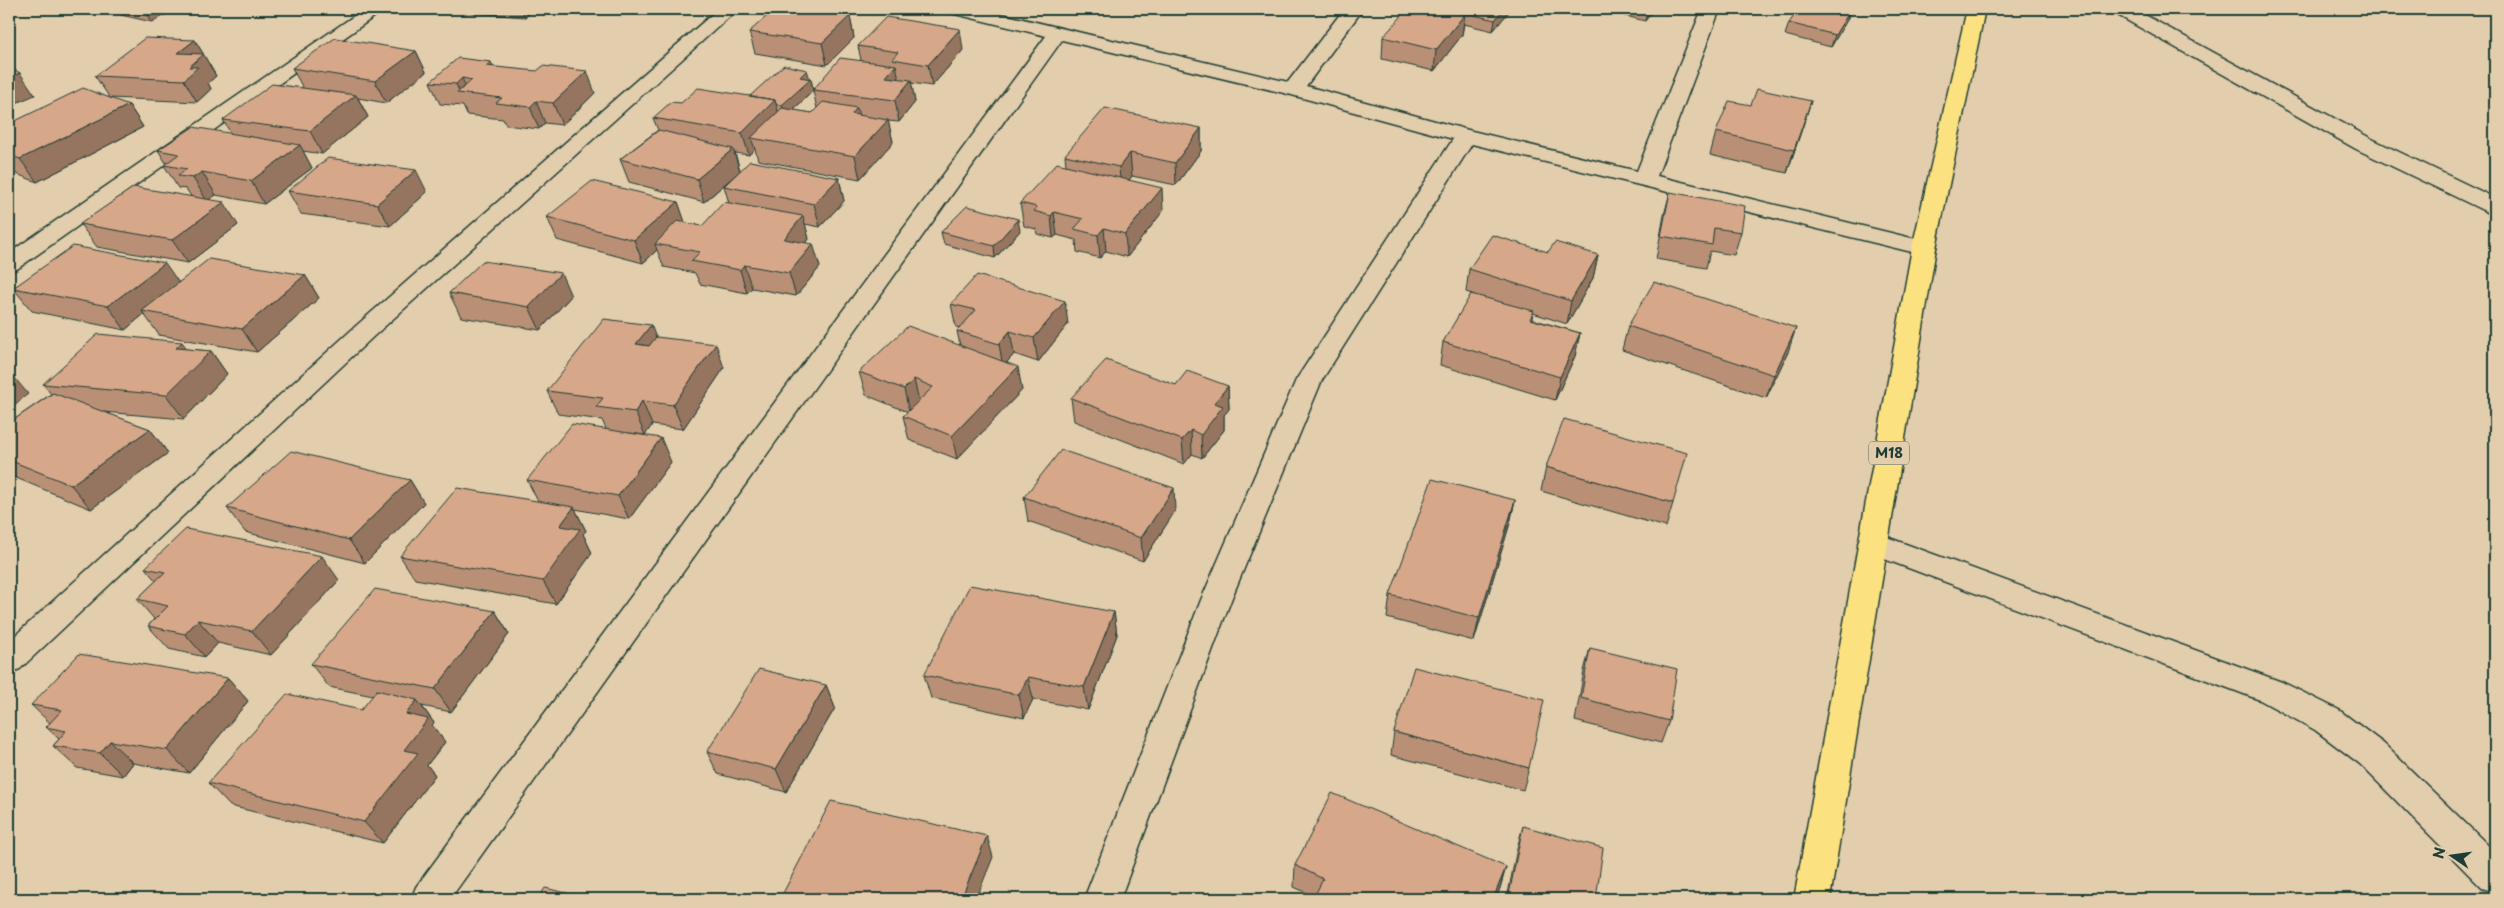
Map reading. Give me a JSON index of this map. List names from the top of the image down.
{
  "streets": {
    "main road": ["M18"]
  },
  "north": "left"
}
